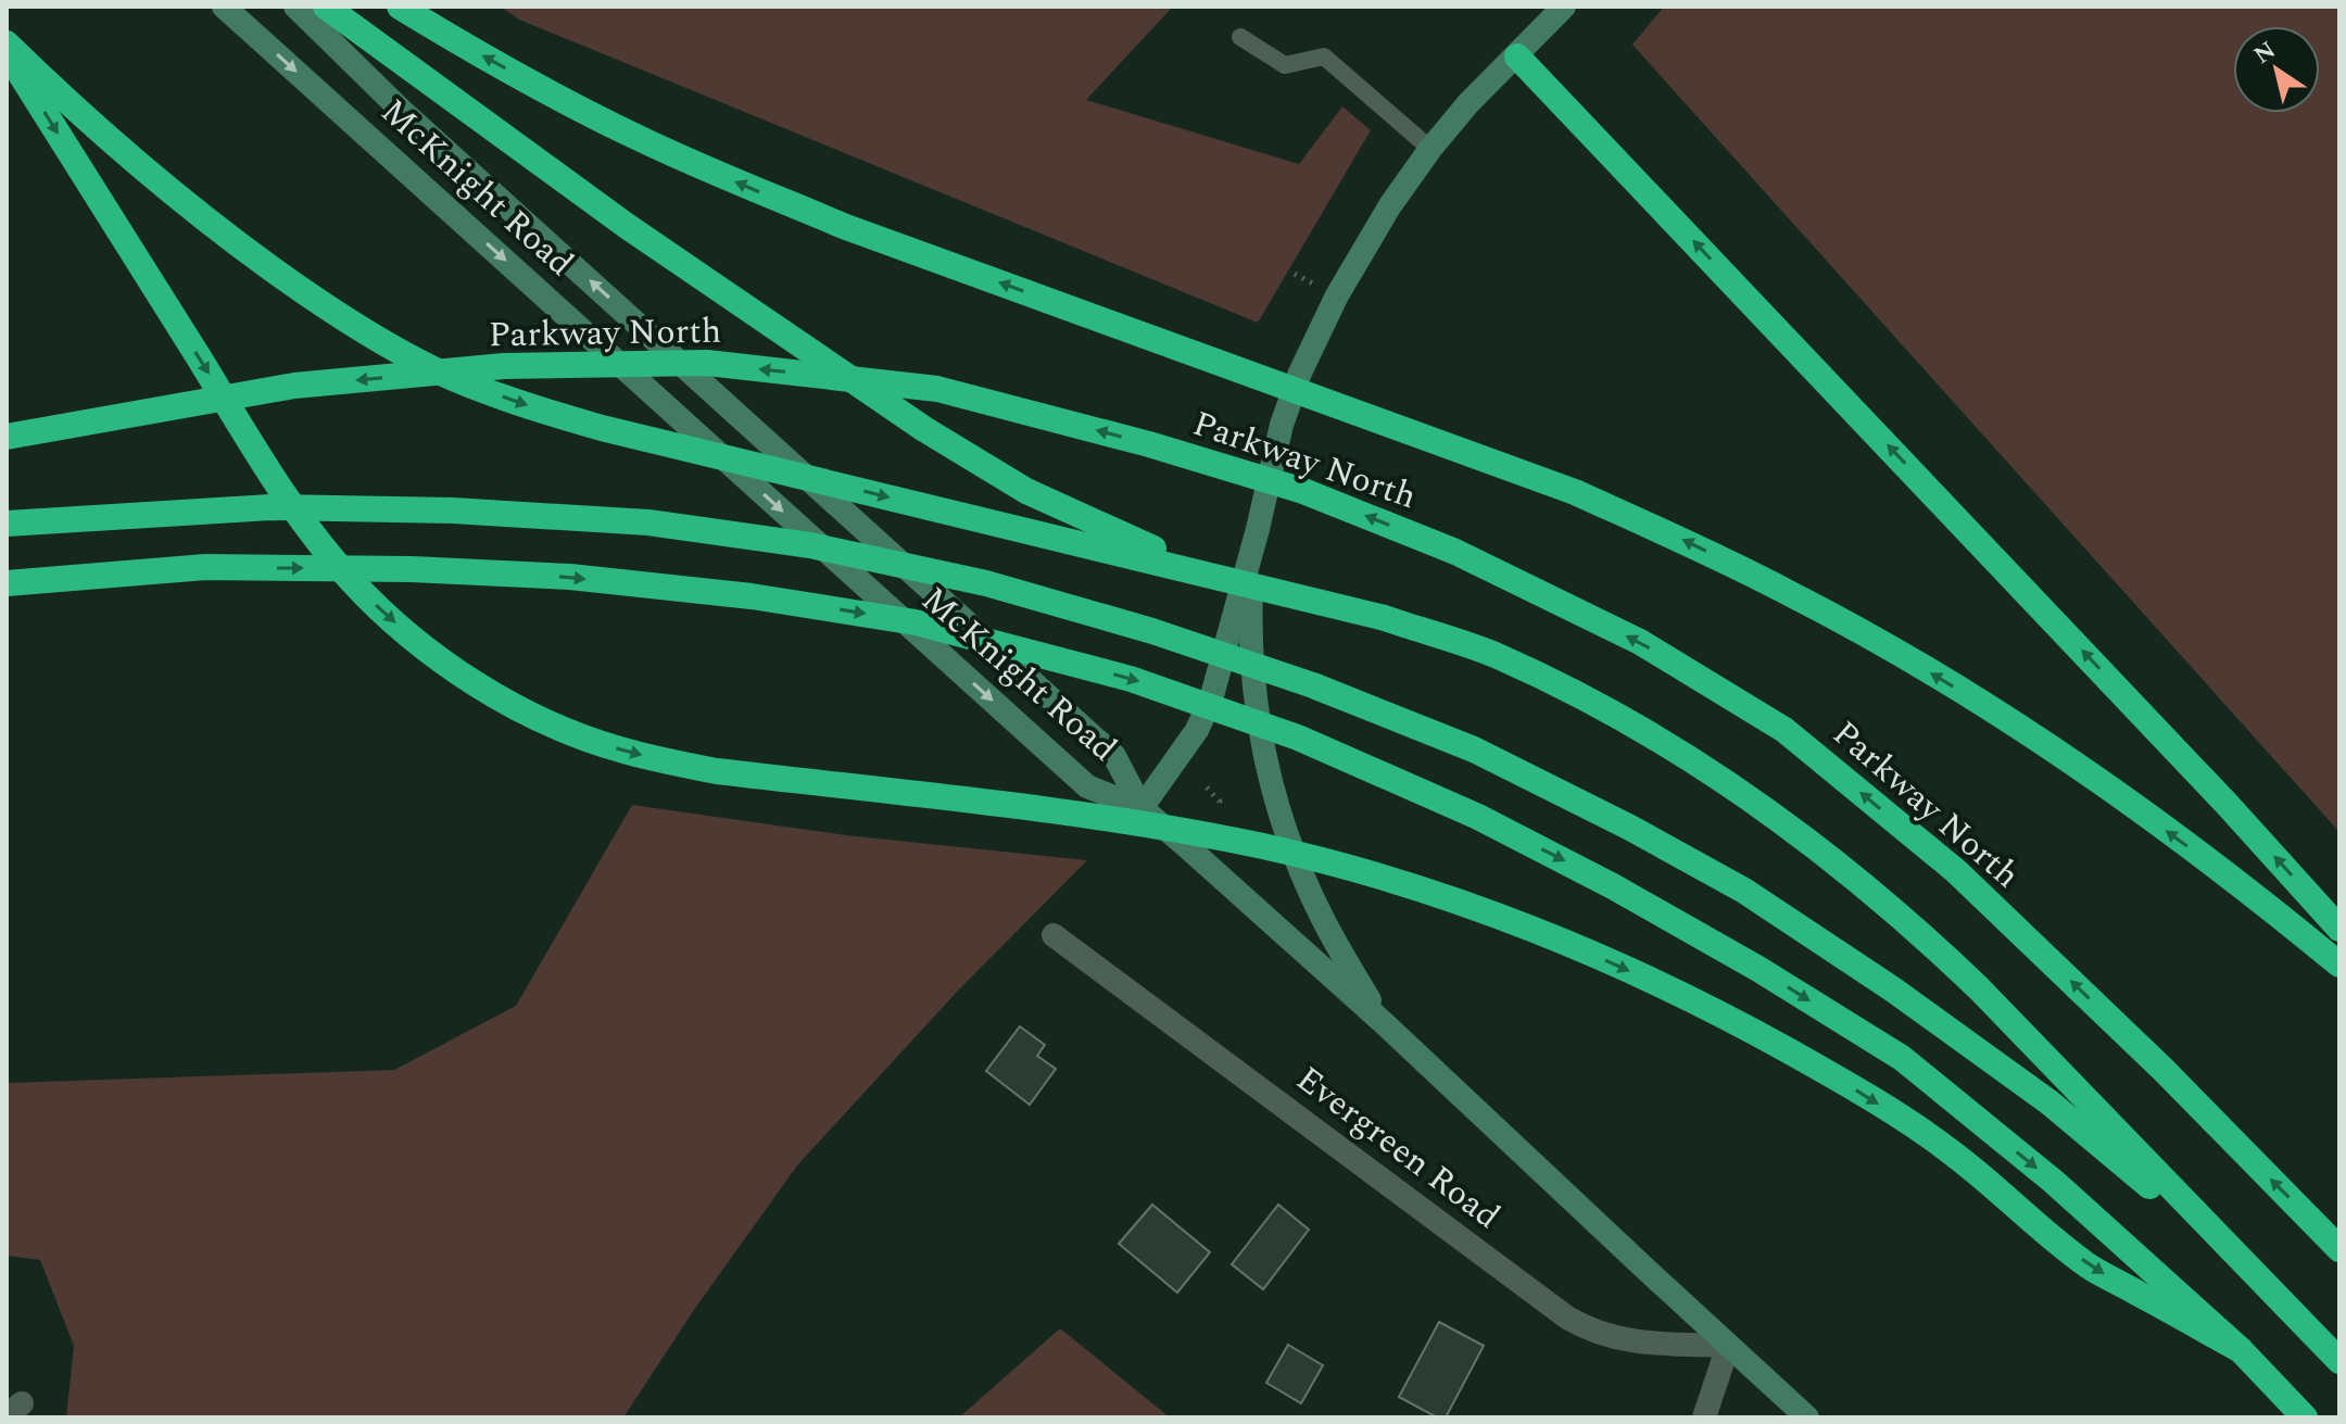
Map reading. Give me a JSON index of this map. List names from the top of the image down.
{
  "streets": {
    "highway": ["Parkway North"],
    "main road": ["McKnight Road", "Evergreen Road"]
  },
  "crossings": [
    ["McKnight Road", "Evergreen Road"]
  ],
  "north": "top left"
}
